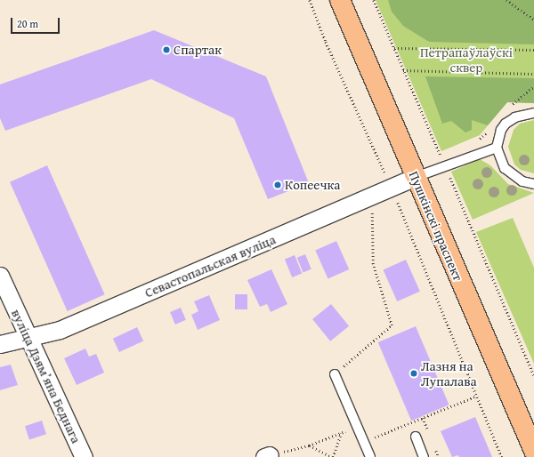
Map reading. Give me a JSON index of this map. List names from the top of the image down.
{
  "streets": {
    "main road": ["Пушкінскі праспект"],
    "street": ["Севастопальская вуліца", "вуліца Дзямʼяна Беднага"]
  },
  "crossings": [
    ["Пушкінскі праспект", "Севастопальская вуліца"],
    ["Севастопальская вуліца", "вуліца Дзямʼяна Беднага"]
  ],
  "parks": ["Петрапаўлаўскі сквер"],
  "places": ["Спартак", "Копеечка", "Лазня на Лупалава"],
  "scale_bar": "20 m"
}
